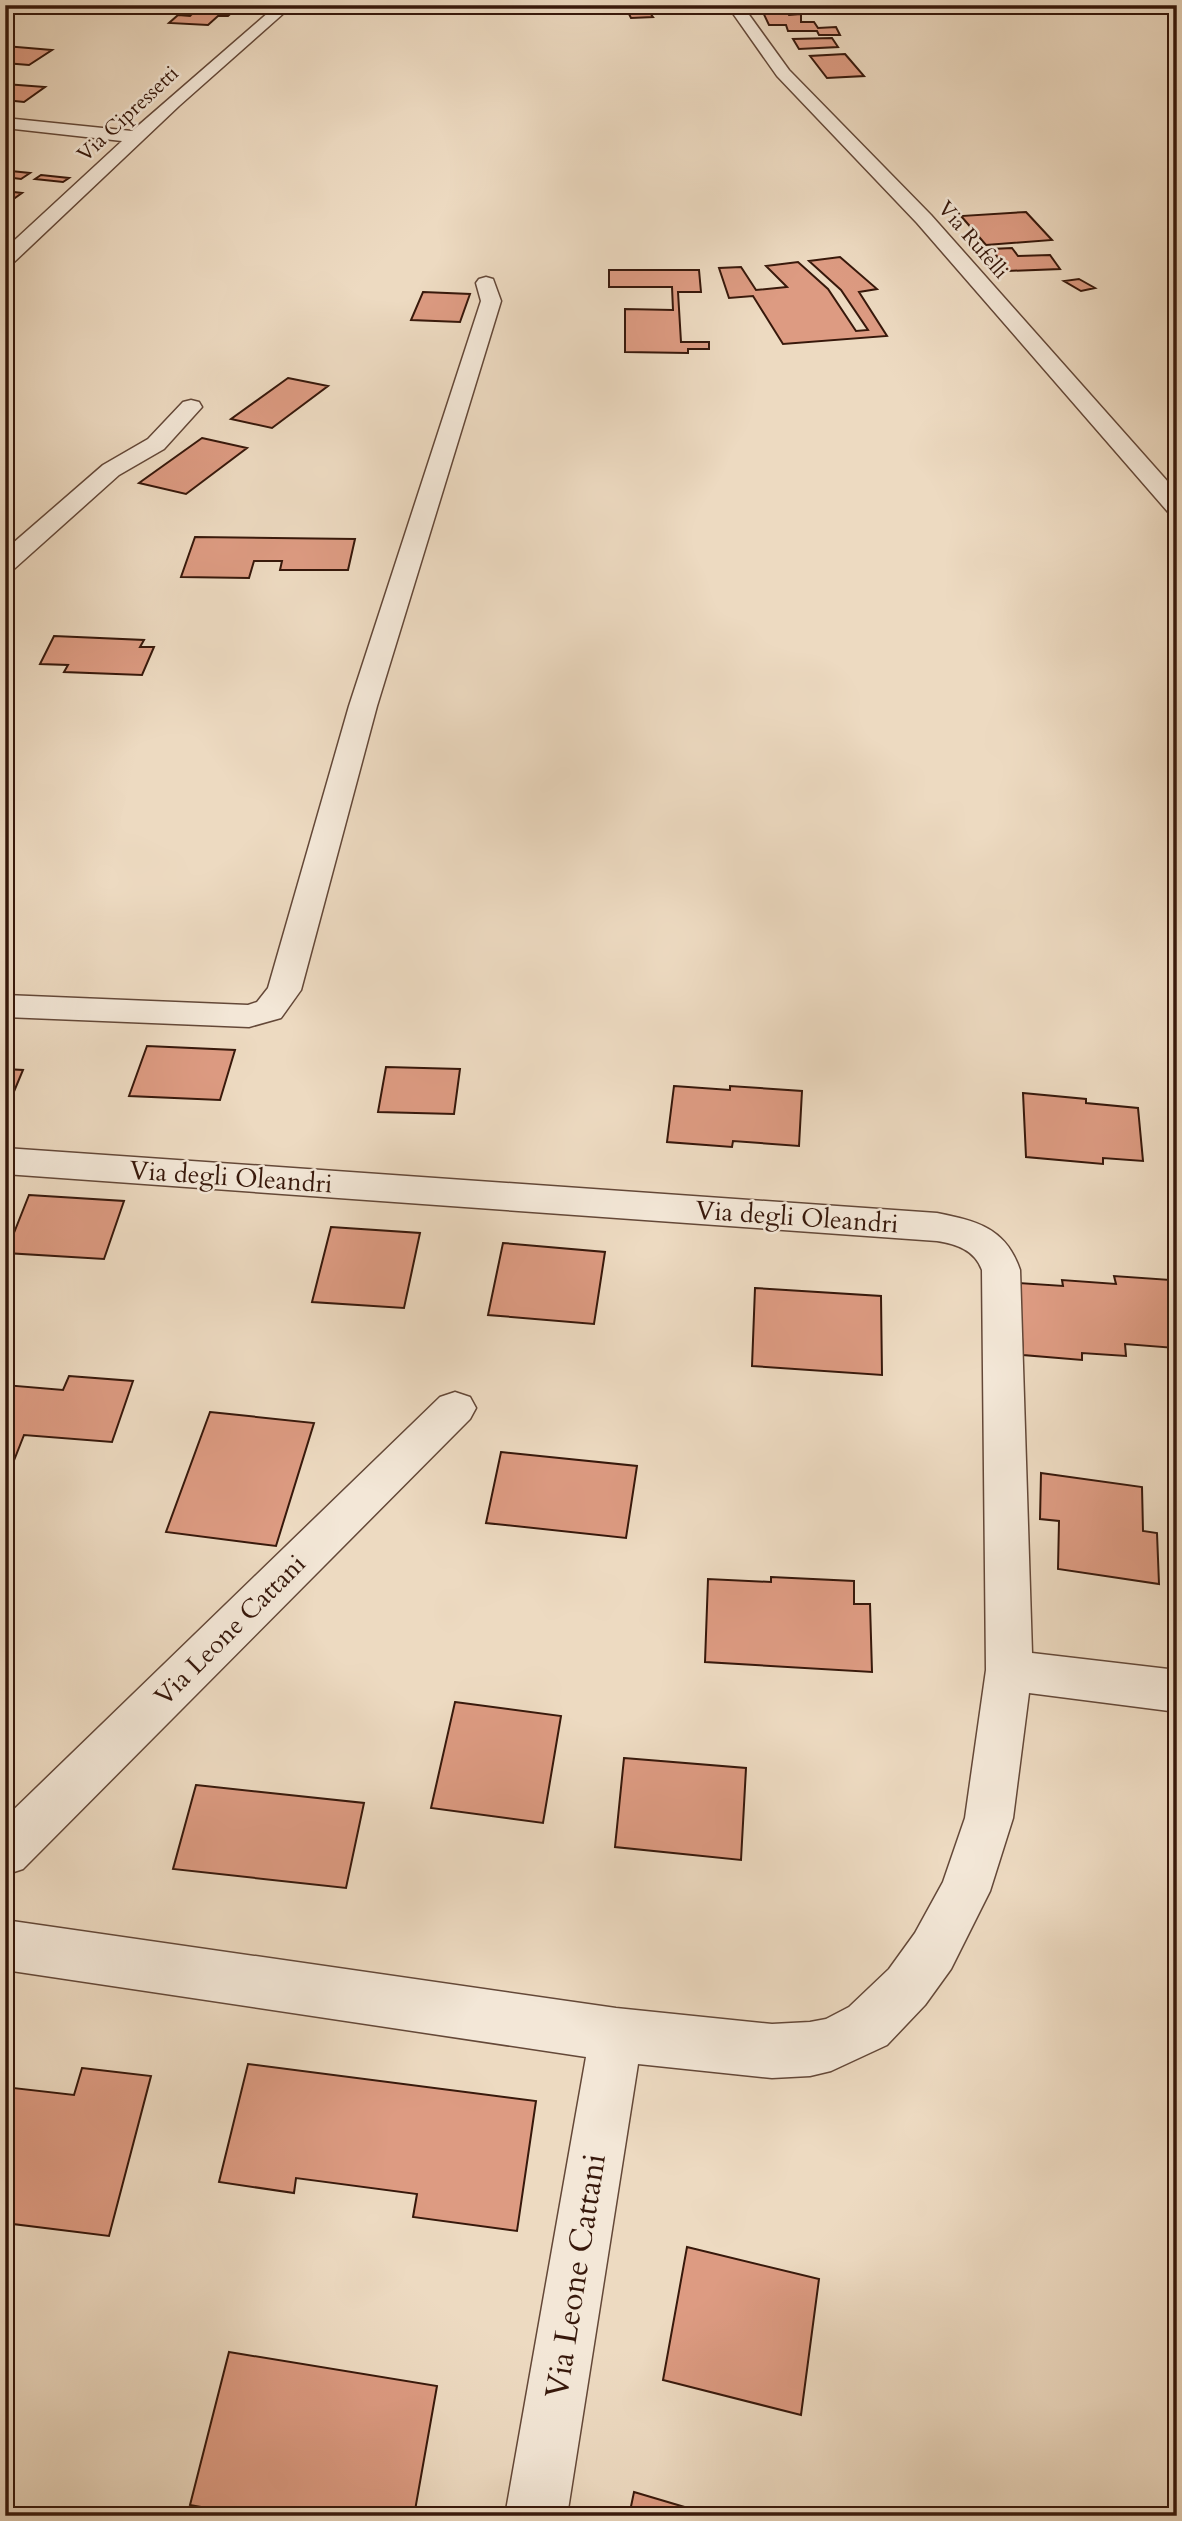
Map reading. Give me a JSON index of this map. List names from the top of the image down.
{
  "streets": {
    "street": [
      "Via Cipressetti",
      "Via Rufelli",
      "Via degli Oleandri",
      "Via Leone Cattani"
    ]
  }
}
